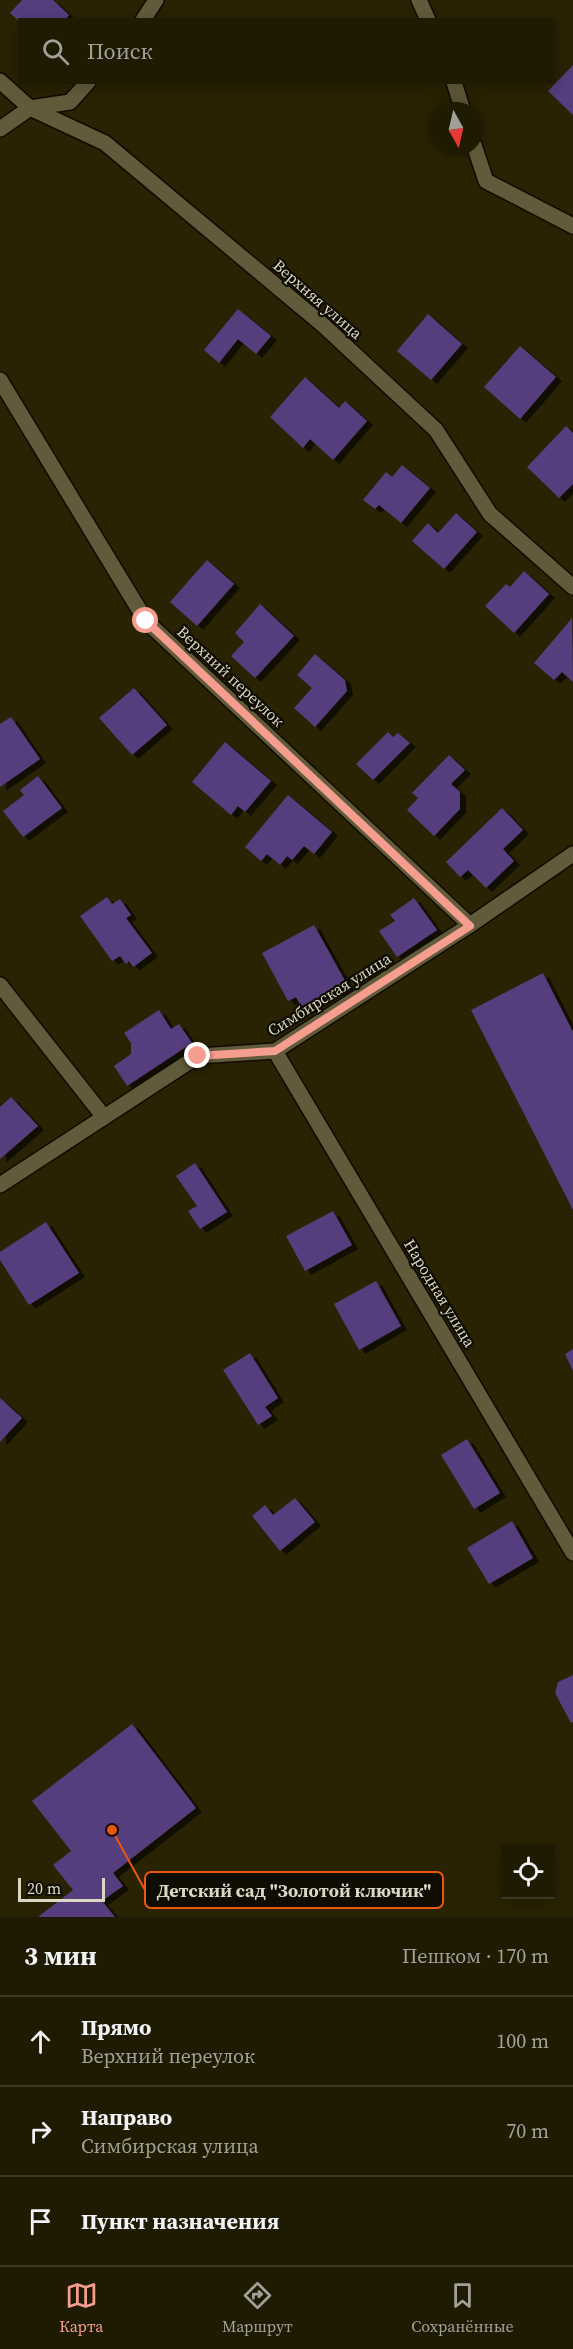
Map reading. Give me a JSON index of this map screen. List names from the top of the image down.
{
  "streets": {
    "street": [
      "Верхняя улица",
      "Верхний переулок",
      "Симбирская улица",
      "Народная улица"
    ]
  },
  "crossings": [
    ["Верхний переулок", "Симбирская улица"],
    ["Симбирская улица", "Народная улица"]
  ],
  "places": ["Детский сад \"Золотой ключик\""],
  "scale_bar": "20 m",
  "north": "bottom",
  "page": {
    "search": "Поиск",
    "scale": "20 m",
    "heading": ["3 мин", "Пешком · 170 m"],
    "list": [
      ["Прямо", "Верхний переулок", "100 m"],
      ["Направо", "Симбирская улица", "70 m"],
      "Пункт назначения"
    ],
    "nav": ["Карта", "Маршрут", "Сохранённые"]
  }
}
